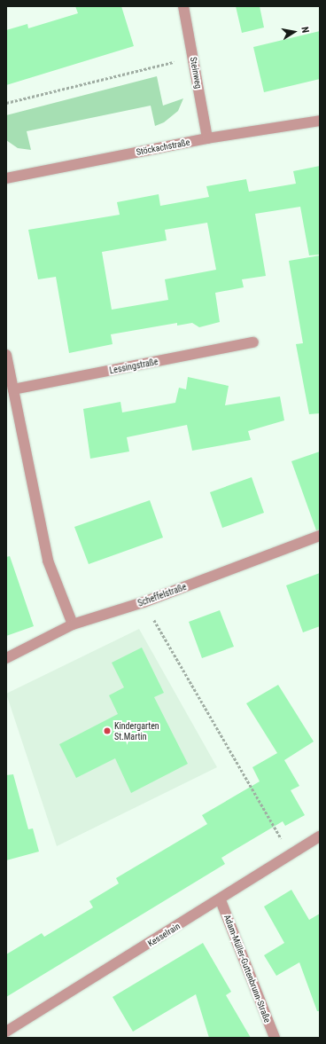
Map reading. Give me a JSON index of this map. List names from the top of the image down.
{
  "streets": {
    "street": [
      "Steinweg",
      "Stöckachstraße",
      "Lessingstraße",
      "Scheffelstraße",
      "Kesselrain",
      "Adam-Müller-Guttenbrunn-Straße"
    ]
  },
  "crossings": [
    ["Steinweg", "Stöckachstraße"],
    ["Kesselrain", "Adam-Müller-Guttenbrunn-Straße"]
  ],
  "places": ["Kindergarten St.Martin"],
  "north": "right"
}
